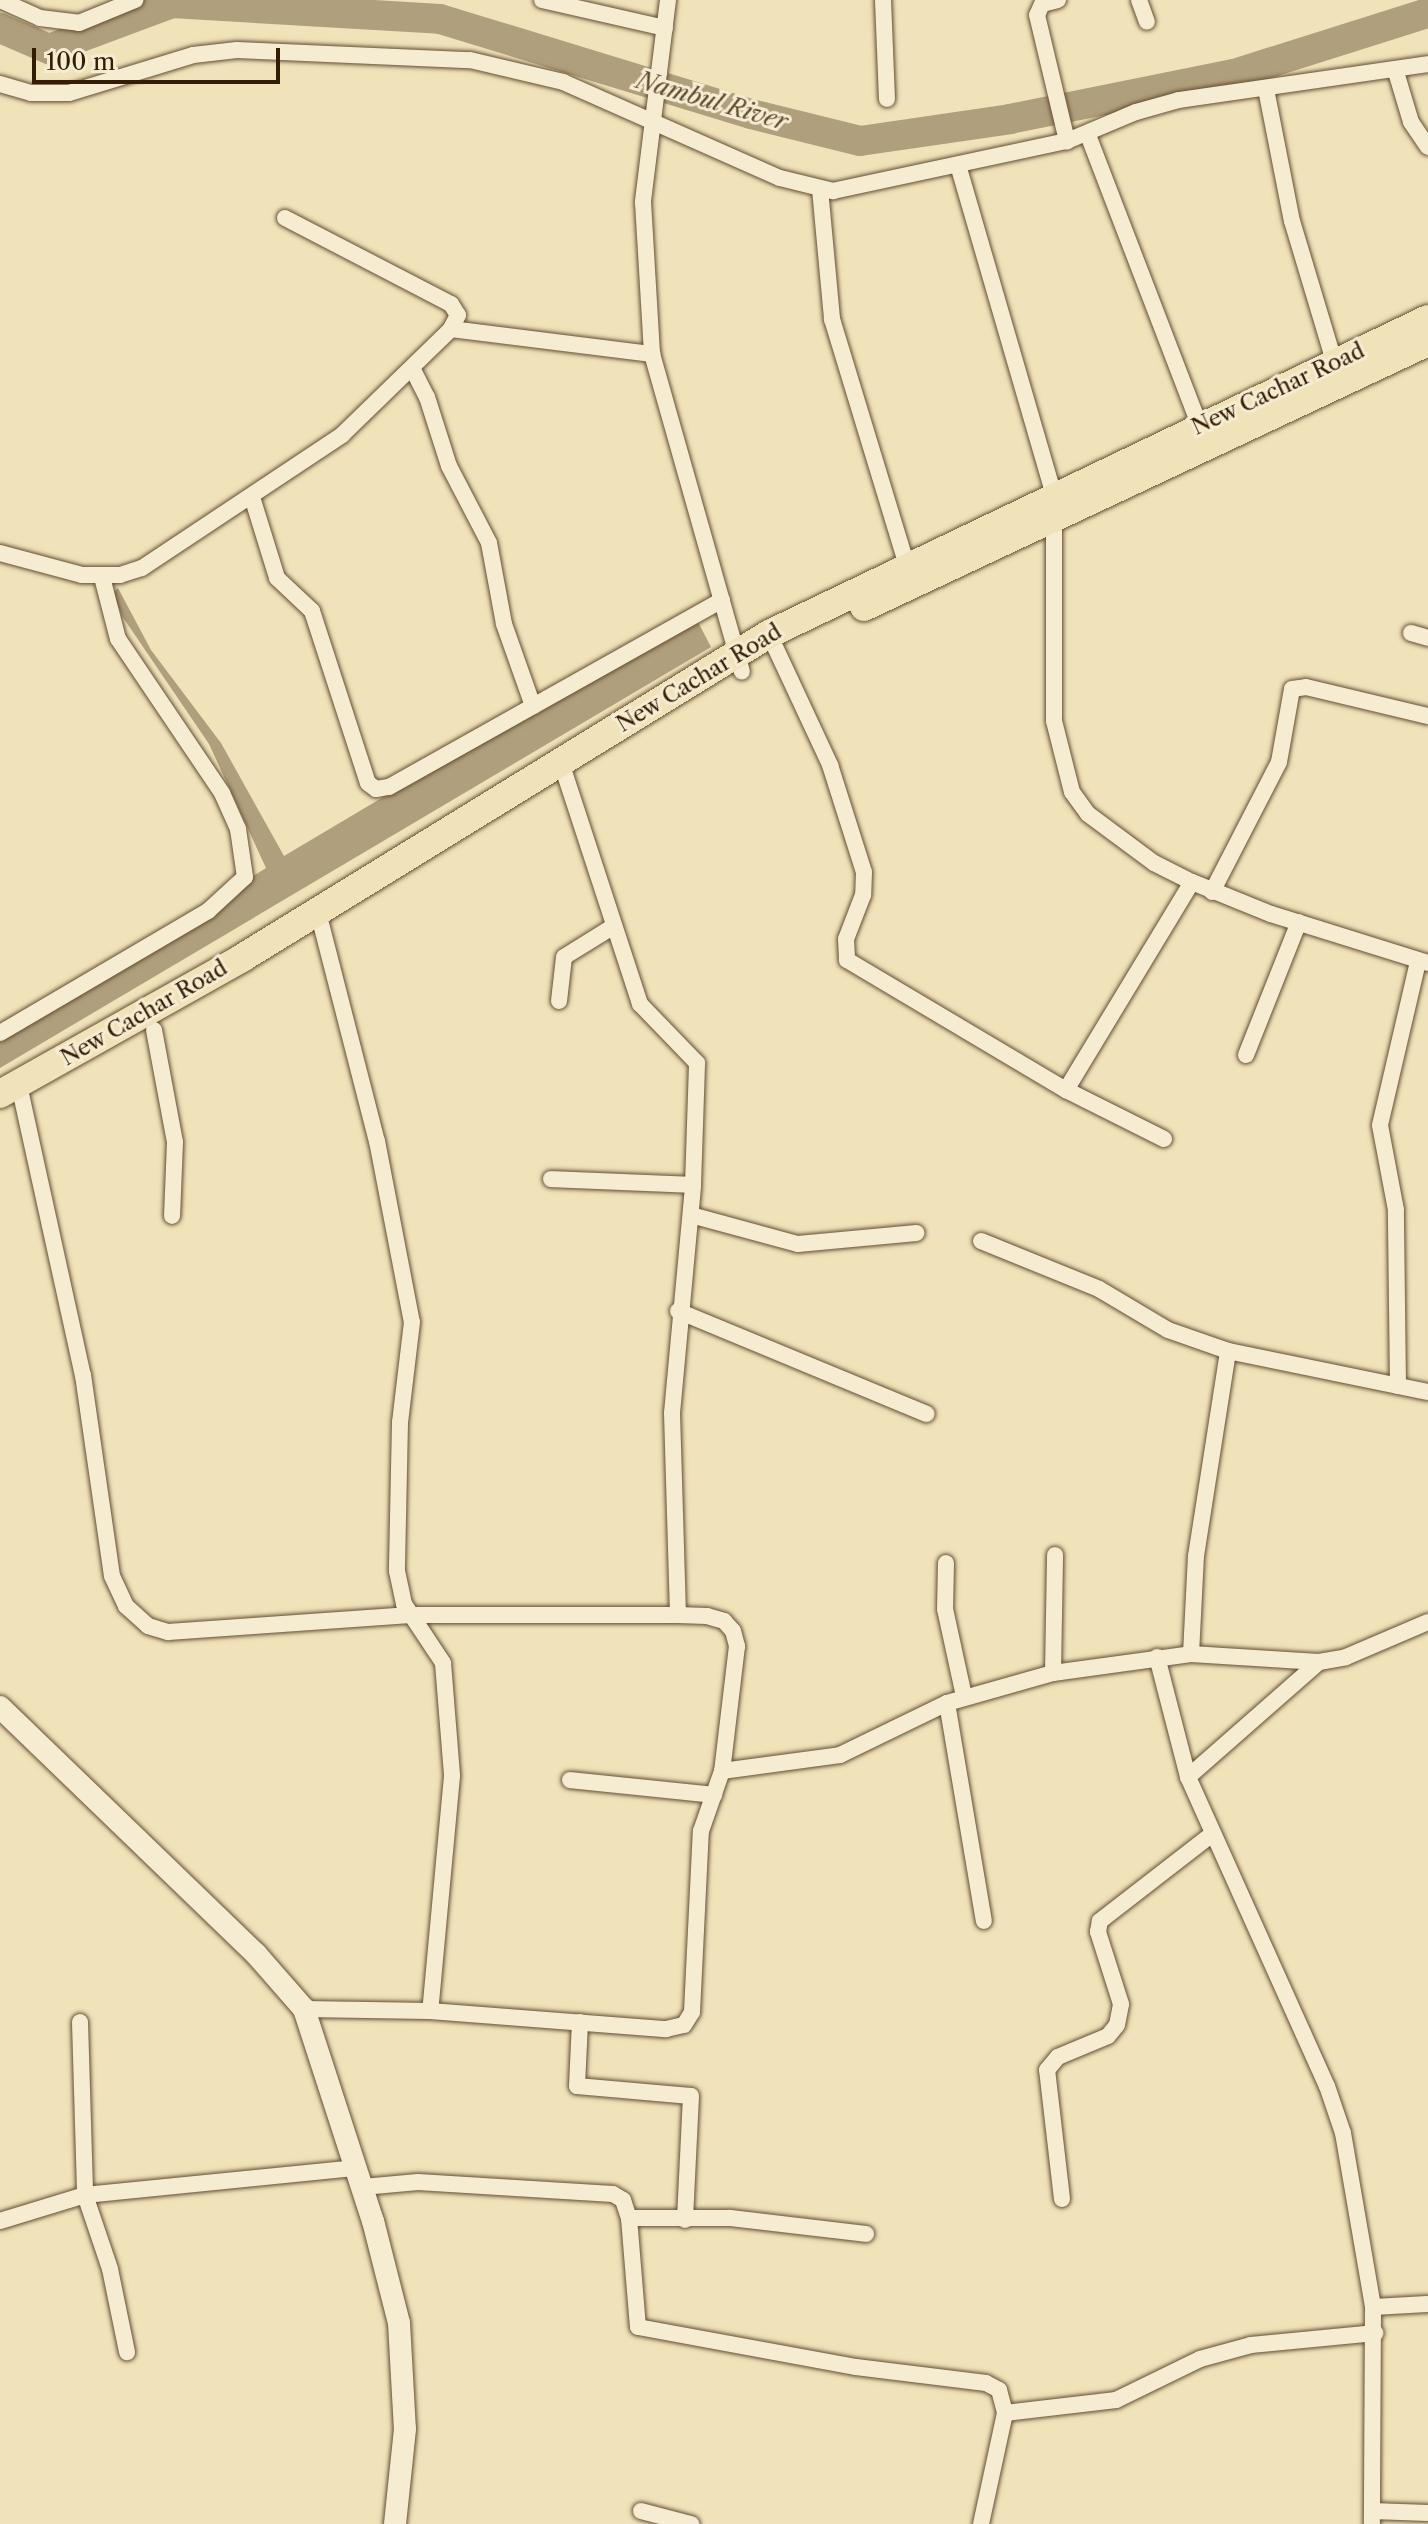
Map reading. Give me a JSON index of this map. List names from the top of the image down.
{
  "streets": {
    "highway": ["New Cachar Road"]
  },
  "water": ["Nambul River"],
  "scale_bar": "100 m"
}
